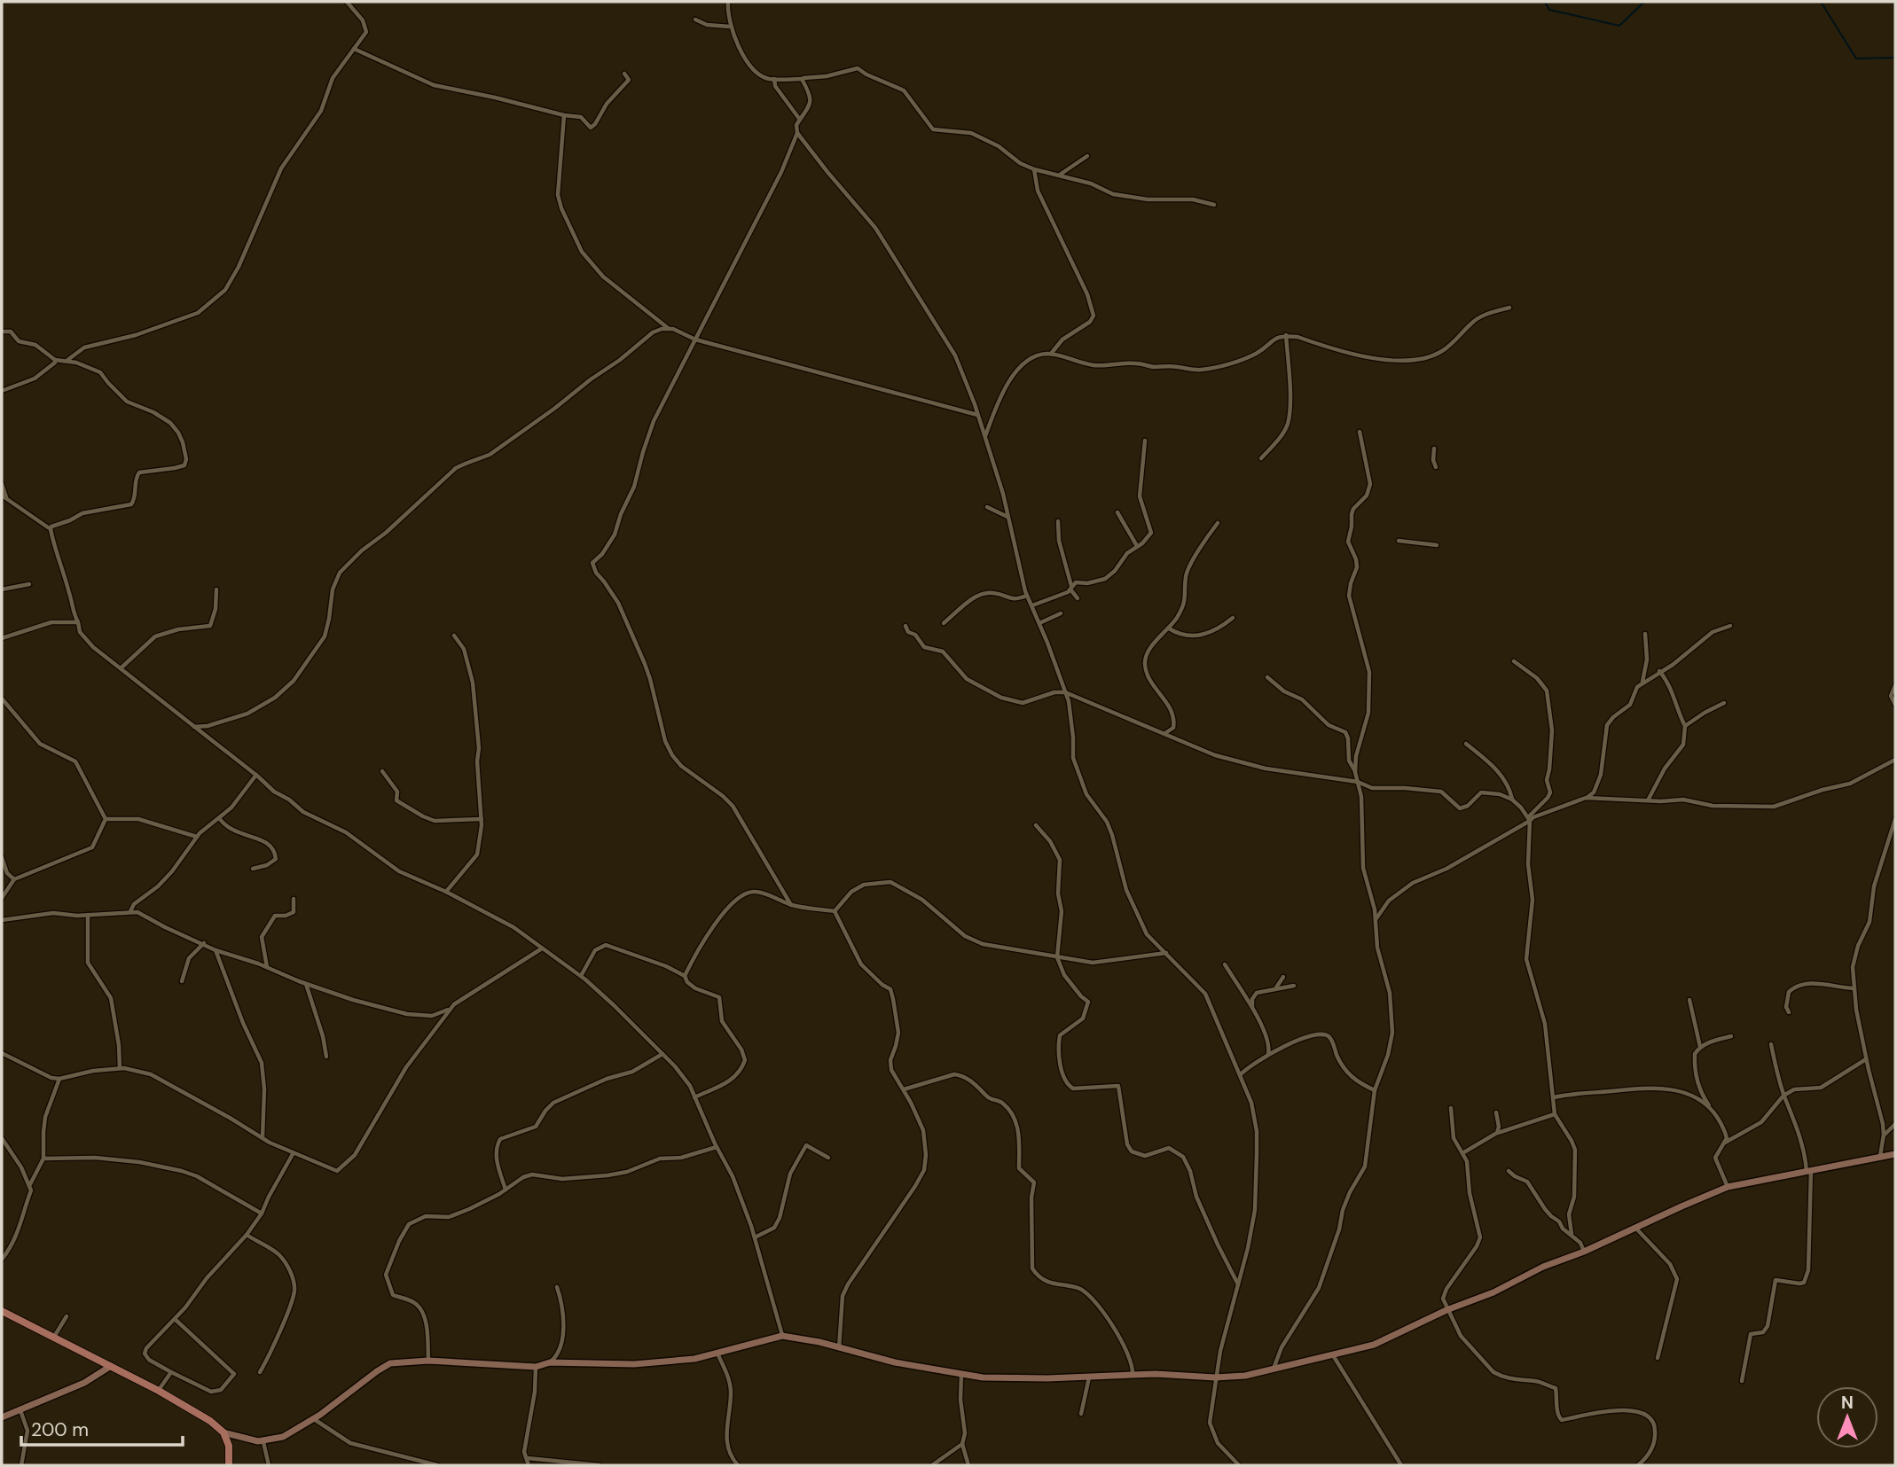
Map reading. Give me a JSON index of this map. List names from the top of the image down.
{
  "scale_bar": "200 m",
  "north": "top"
}
